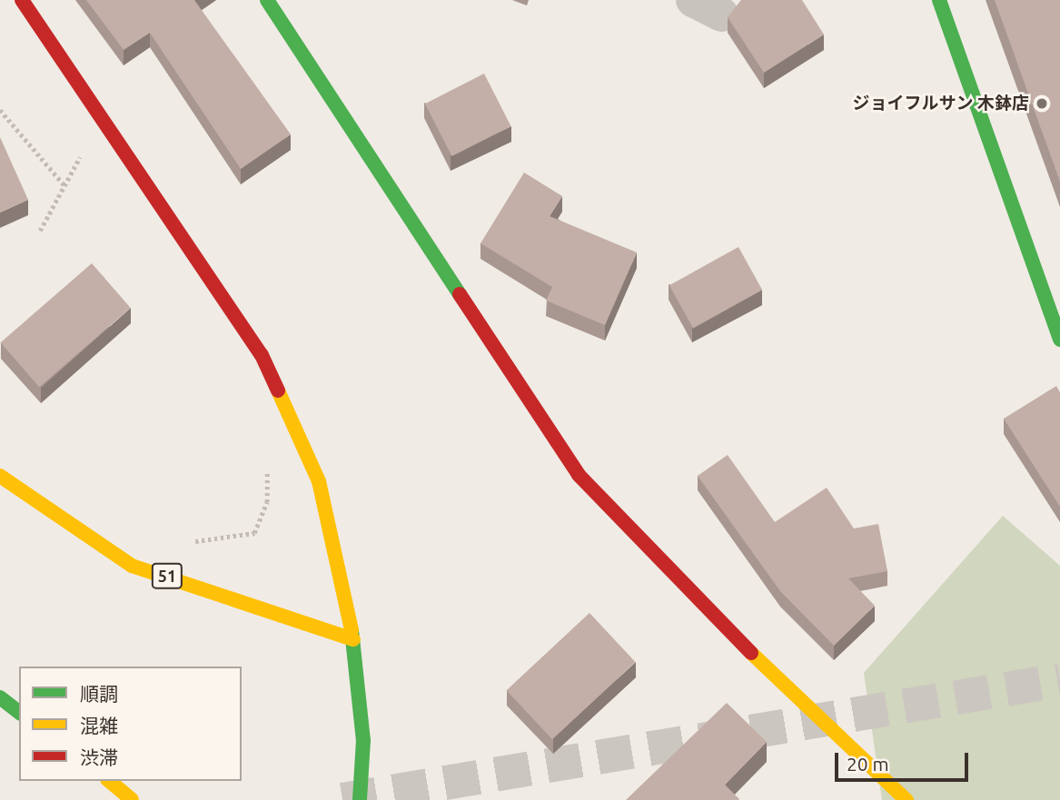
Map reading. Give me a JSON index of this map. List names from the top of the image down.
{
  "streets": {
    "street": ["51"]
  },
  "places": ["ジョイフルサン 木鉢店"],
  "legend": ["順調", "混雑", "渋滞"],
  "scale_bar": "20 m"
}
